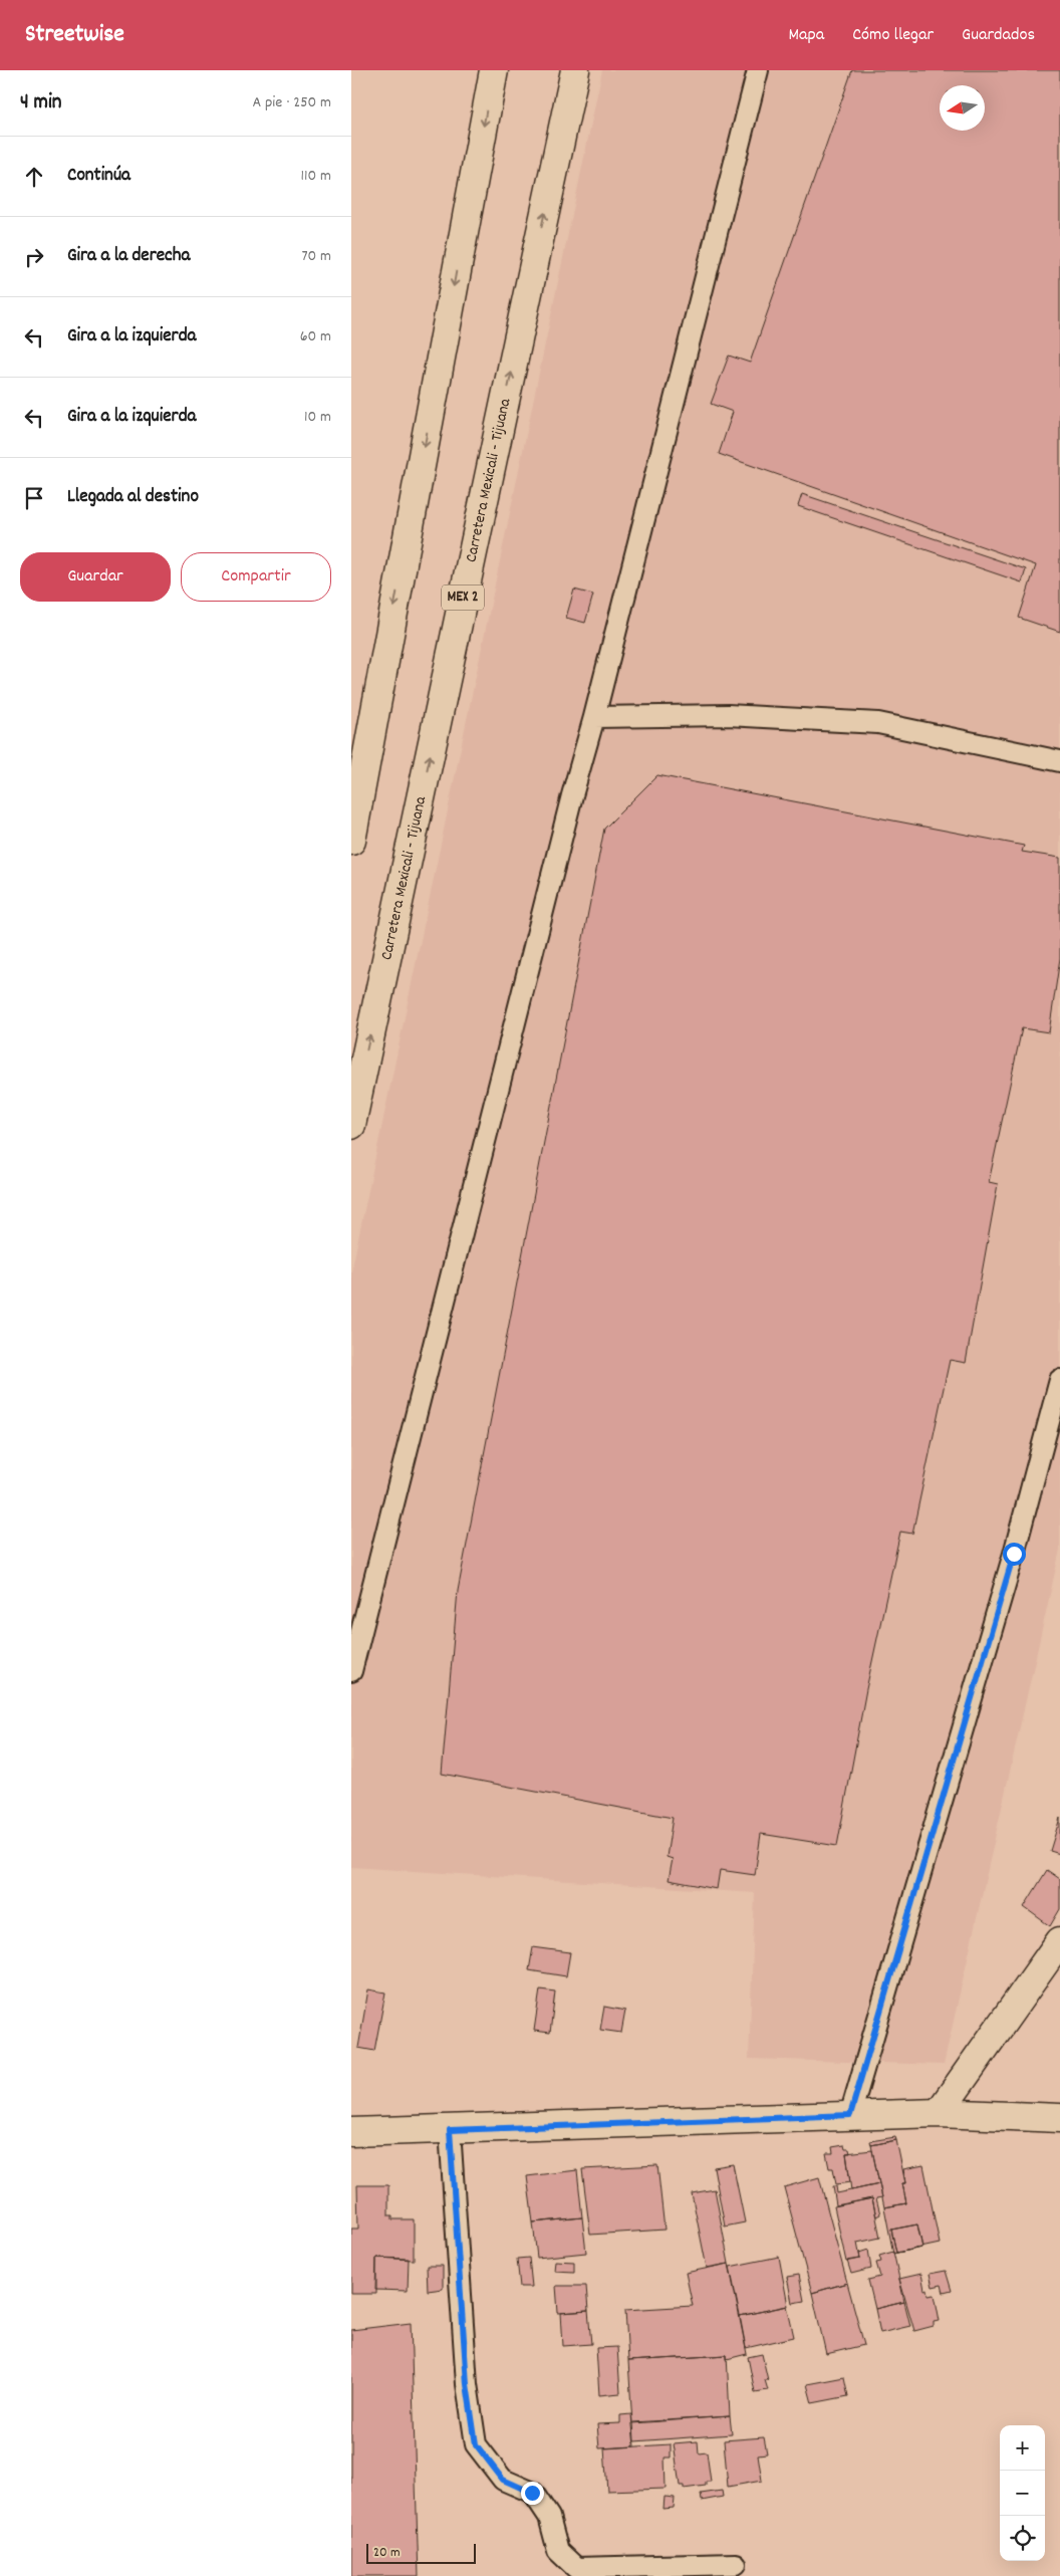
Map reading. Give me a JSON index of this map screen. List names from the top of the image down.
{
  "streets": {
    "main road": ["Carretera Mexicali - Tijuana", "MEX 2"]
  },
  "scale_bar": "20 m",
  "north": "left",
  "page": {
    "header": "Streetwise",
    "nav": ["Mapa", "Cómo llegar", "Guardados"],
    "heading": ["4 min", "A pie · 250 m"],
    "list": [
      ["Continúa", "110 m"],
      ["Gira a la derecha", "70 m"],
      ["Gira a la izquierda", "60 m"],
      ["Gira a la izquierda", "10 m"],
      "Llegada al destino"
    ],
    "buttons": ["Guardar", "Compartir"],
    "map_buttons": ["+", "−"],
    "scale": "20 m"
  }
}
